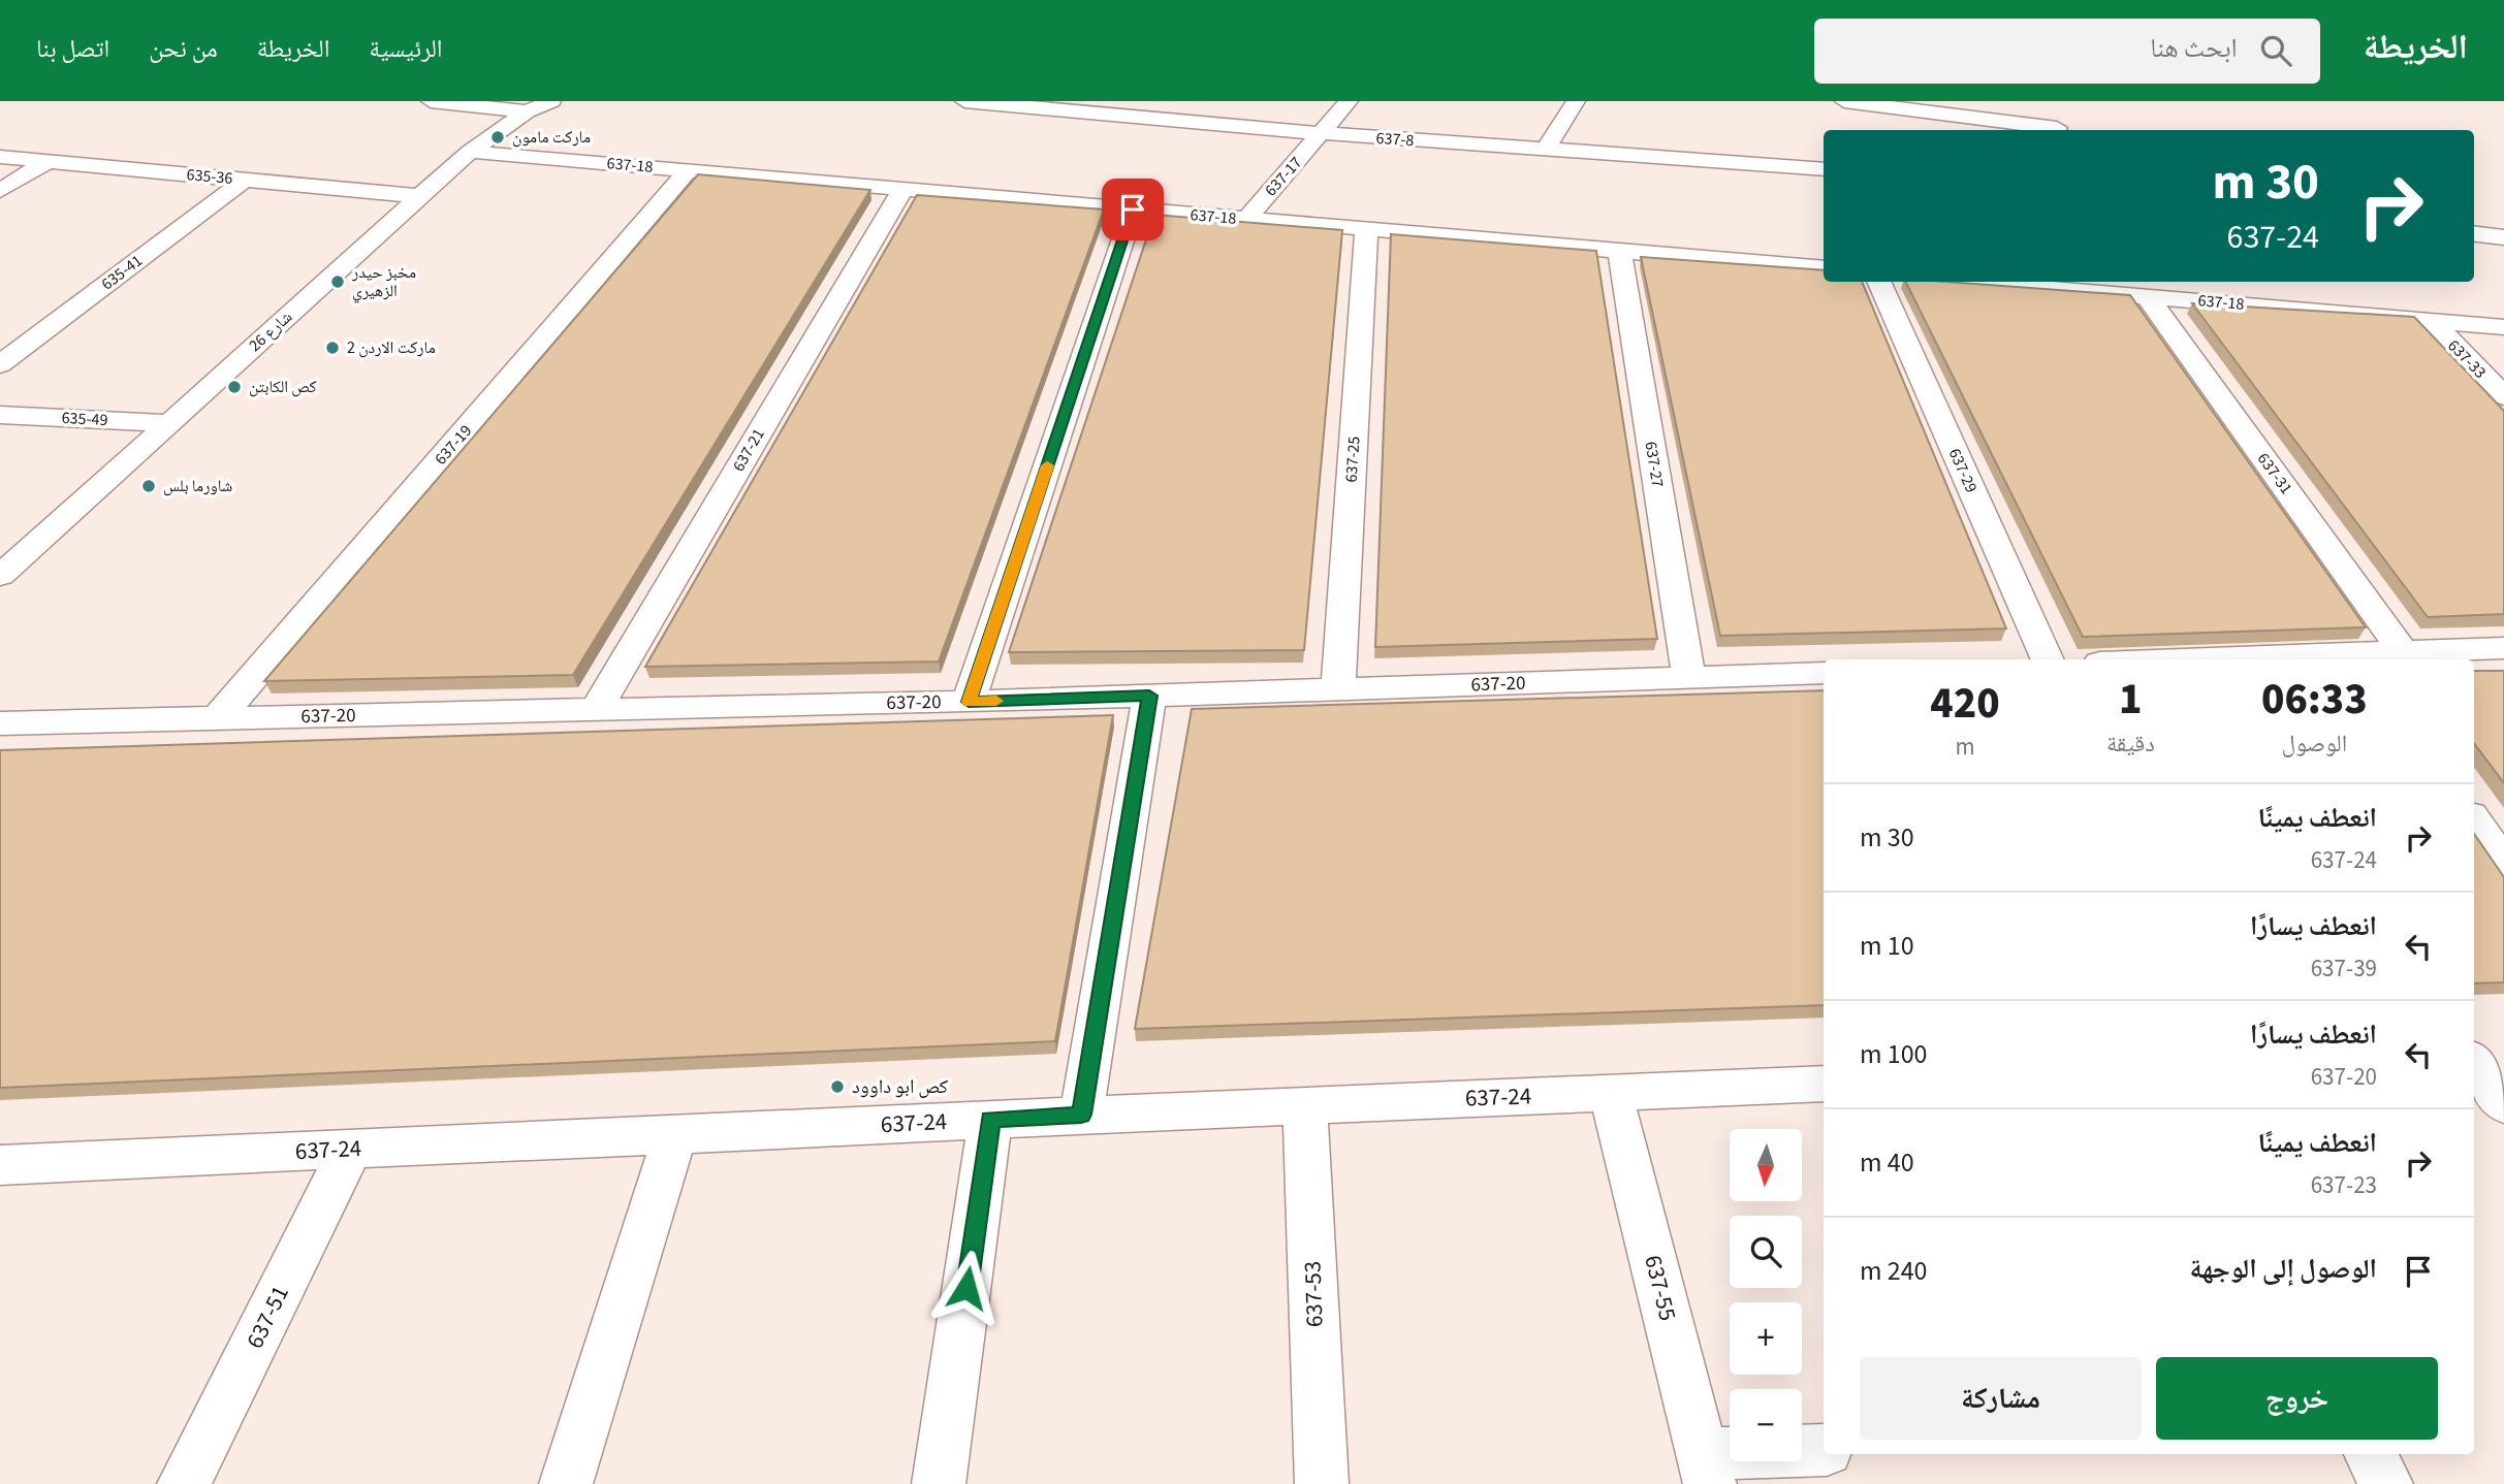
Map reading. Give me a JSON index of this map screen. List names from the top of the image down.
{
  "streets": {
    "street": [
      "637-8",
      "637-18",
      "635-36",
      "637-17",
      "635-41",
      "شارع 26",
      "637-33",
      "635-49",
      "637-19",
      "637-21",
      "637-25",
      "637-27",
      "637-29",
      "637-31",
      "637-20",
      "637-24",
      "637-55",
      "637-53",
      "637-51"
    ]
  },
  "crossings": [
    ["637-8", "637-17"],
    ["637-18", "637-17"],
    ["637-18", "شارع 26"],
    ["637-18", "637-33"],
    ["637-18", "637-19"],
    ["637-18", "637-21"],
    ["637-18", "637-25"],
    ["637-18", "637-27"],
    ["637-18", "637-31"],
    ["635-36", "635-41"],
    ["635-36", "شارع 26"],
    ["شارع 26", "635-49"],
    ["637-19", "637-20"],
    ["637-21", "637-20"],
    ["637-25", "637-20"],
    ["637-27", "637-20"],
    ["637-24", "637-55"],
    ["637-24", "637-53"],
    ["637-24", "637-51"]
  ],
  "places": [
    "ماركت مامون",
    "مخبز حيدر الزهيري",
    "ماركت الاردن 2",
    "كص الكابتن",
    "شاورما بلس",
    "كص ابو داوود"
  ],
  "north": "bottom",
  "page": {
    "header": "الخريطة",
    "search": "ابحث هنا",
    "nav": [
      "الرئيسية",
      "الخريطة",
      "من نحن",
      "اتصل بنا"
    ],
    "turn": ["30 m", "637-24"],
    "eta": [
      "06:33",
      "الوصول",
      "1",
      "دقيقة",
      "420",
      "m"
    ],
    "list": [
      {
        "name": "انعطف يمينًا",
        "note": "637-24",
        "value": "30 m"
      },
      {
        "name": "انعطف يسارًا",
        "note": "637-39",
        "value": "10 m"
      },
      {
        "name": "انعطف يسارًا",
        "note": "637-20",
        "value": "100 m"
      },
      {
        "name": "انعطف يمينًا",
        "note": "637-23",
        "value": "40 m"
      },
      {
        "name": "الوصول إلى الوجهة",
        "value": "240 m"
      }
    ],
    "map_buttons": ["+", "−"],
    "buttons": ["خروج", "مشاركة"]
  }
}
